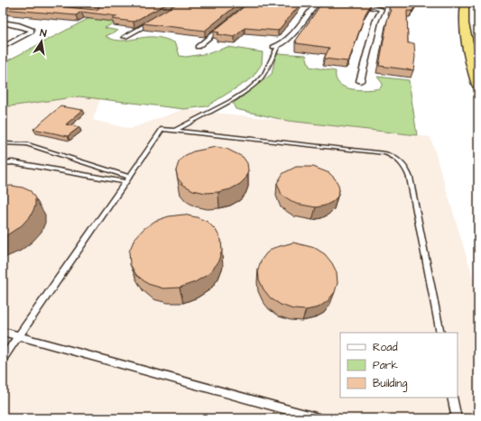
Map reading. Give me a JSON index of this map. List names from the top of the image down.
{
  "legend": ["Road", "Park", "Building"],
  "north": "top"
}
